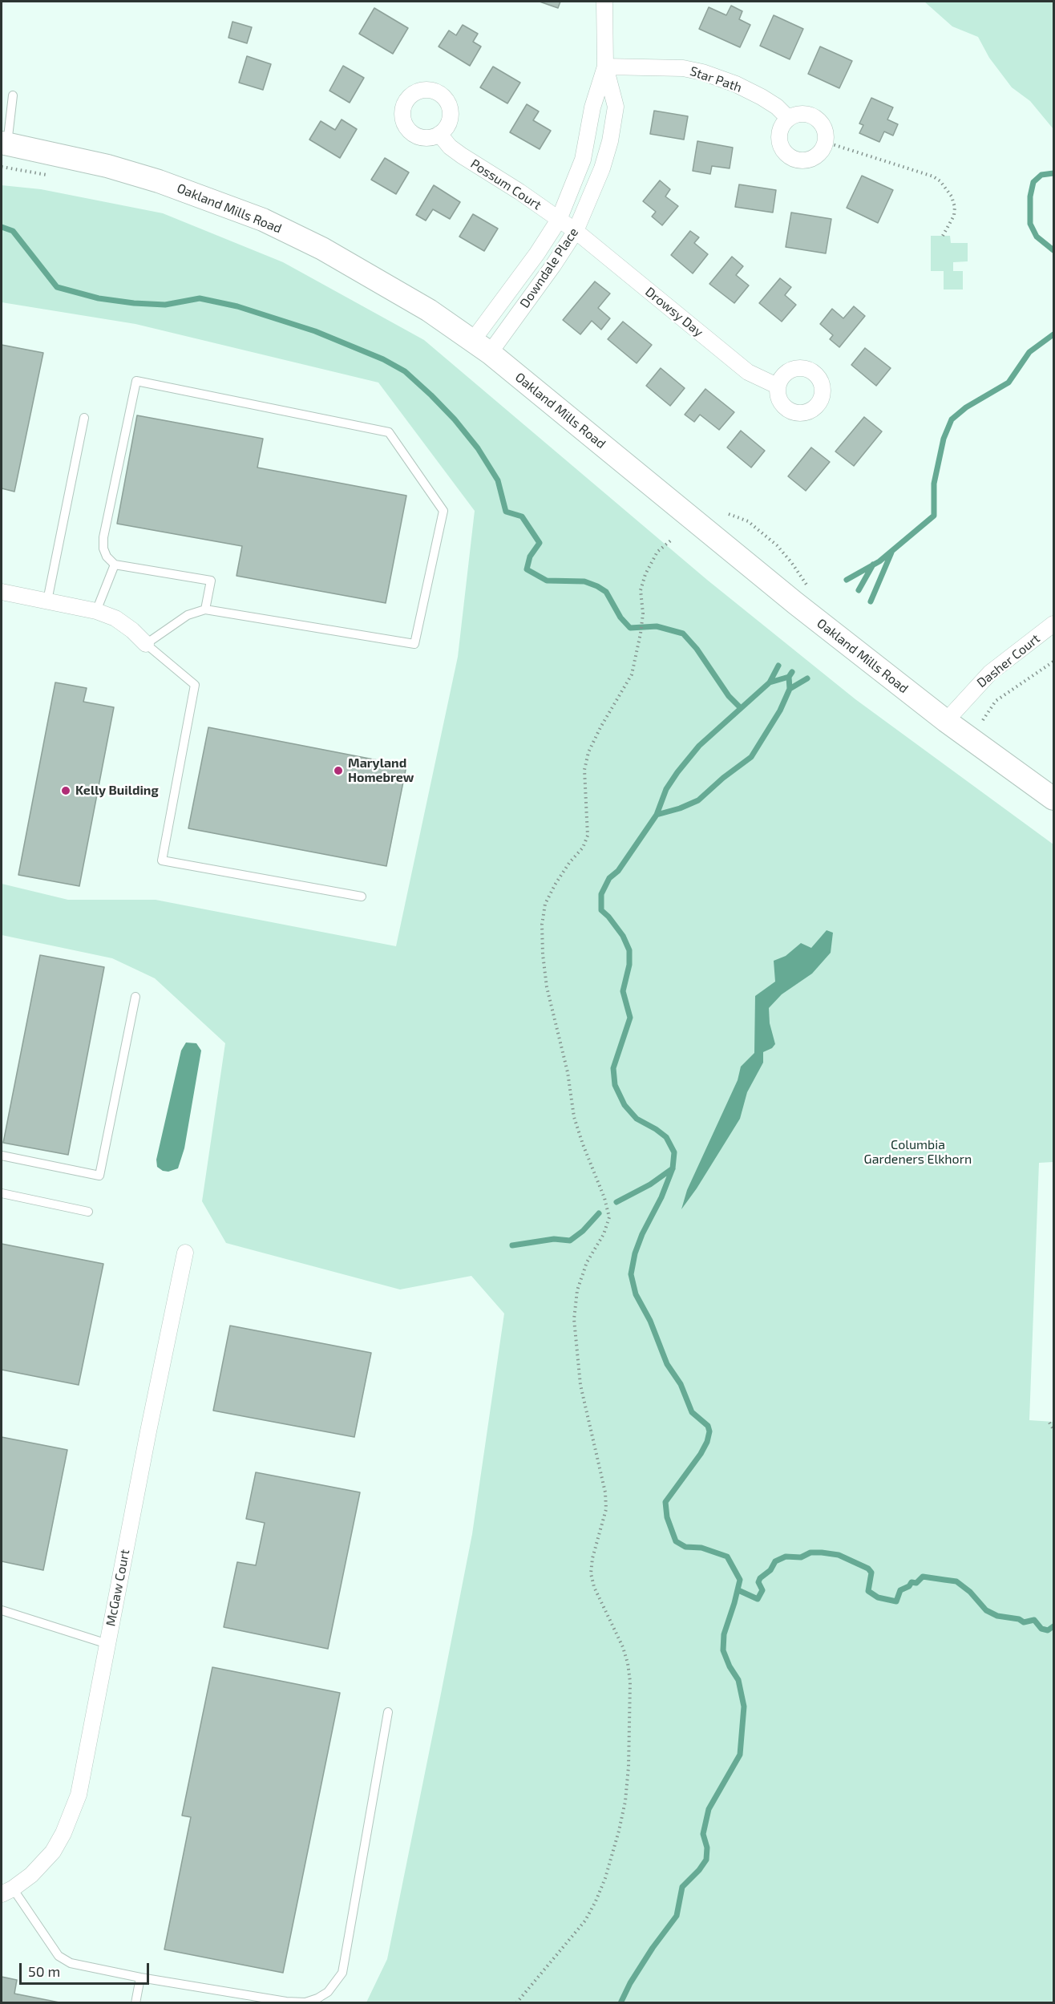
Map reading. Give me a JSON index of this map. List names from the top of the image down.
{
  "streets": {
    "street": [
      "Star Path",
      "Possum Court",
      "Oakland Mills Road",
      "Downdale Place",
      "Drowsy Day",
      "Dasher Court",
      "McGaw Court"
    ]
  },
  "crossings": [
    ["Star Path", "Downdale Place"],
    ["Possum Court", "Downdale Place"],
    ["Possum Court", "Drowsy Day"],
    ["Oakland Mills Road", "Downdale Place"],
    ["Oakland Mills Road", "Dasher Court"],
    ["Downdale Place", "Drowsy Day"]
  ],
  "parks": ["Columbia Gardeners Elkhorn"],
  "places": ["Maryland Homebrew", "Kelly Building"],
  "scale_bar": "50 m"
}
